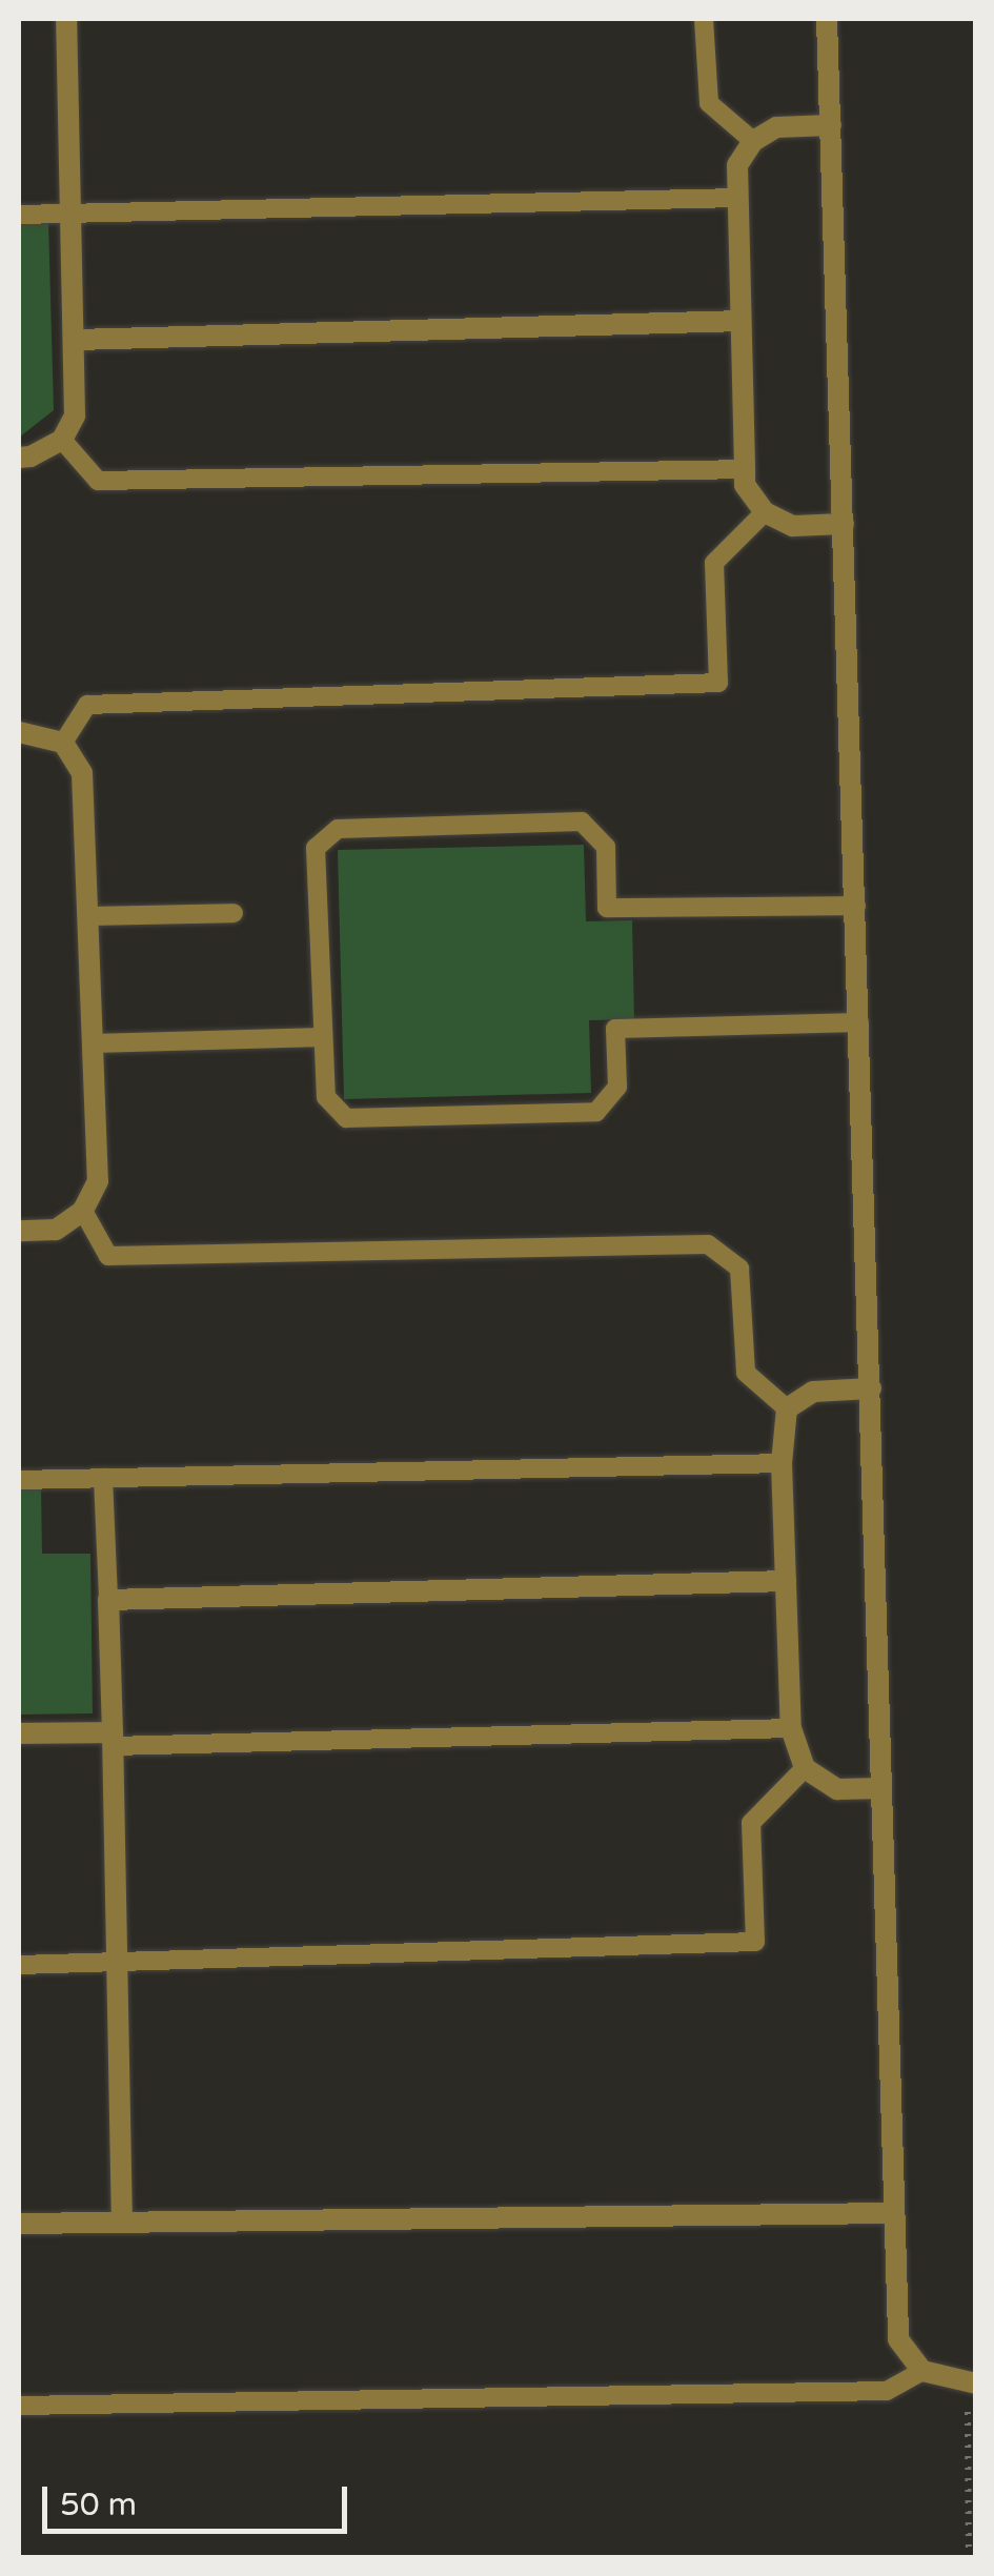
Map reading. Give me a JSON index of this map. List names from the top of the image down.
{
  "scale_bar": "50 m"
}
